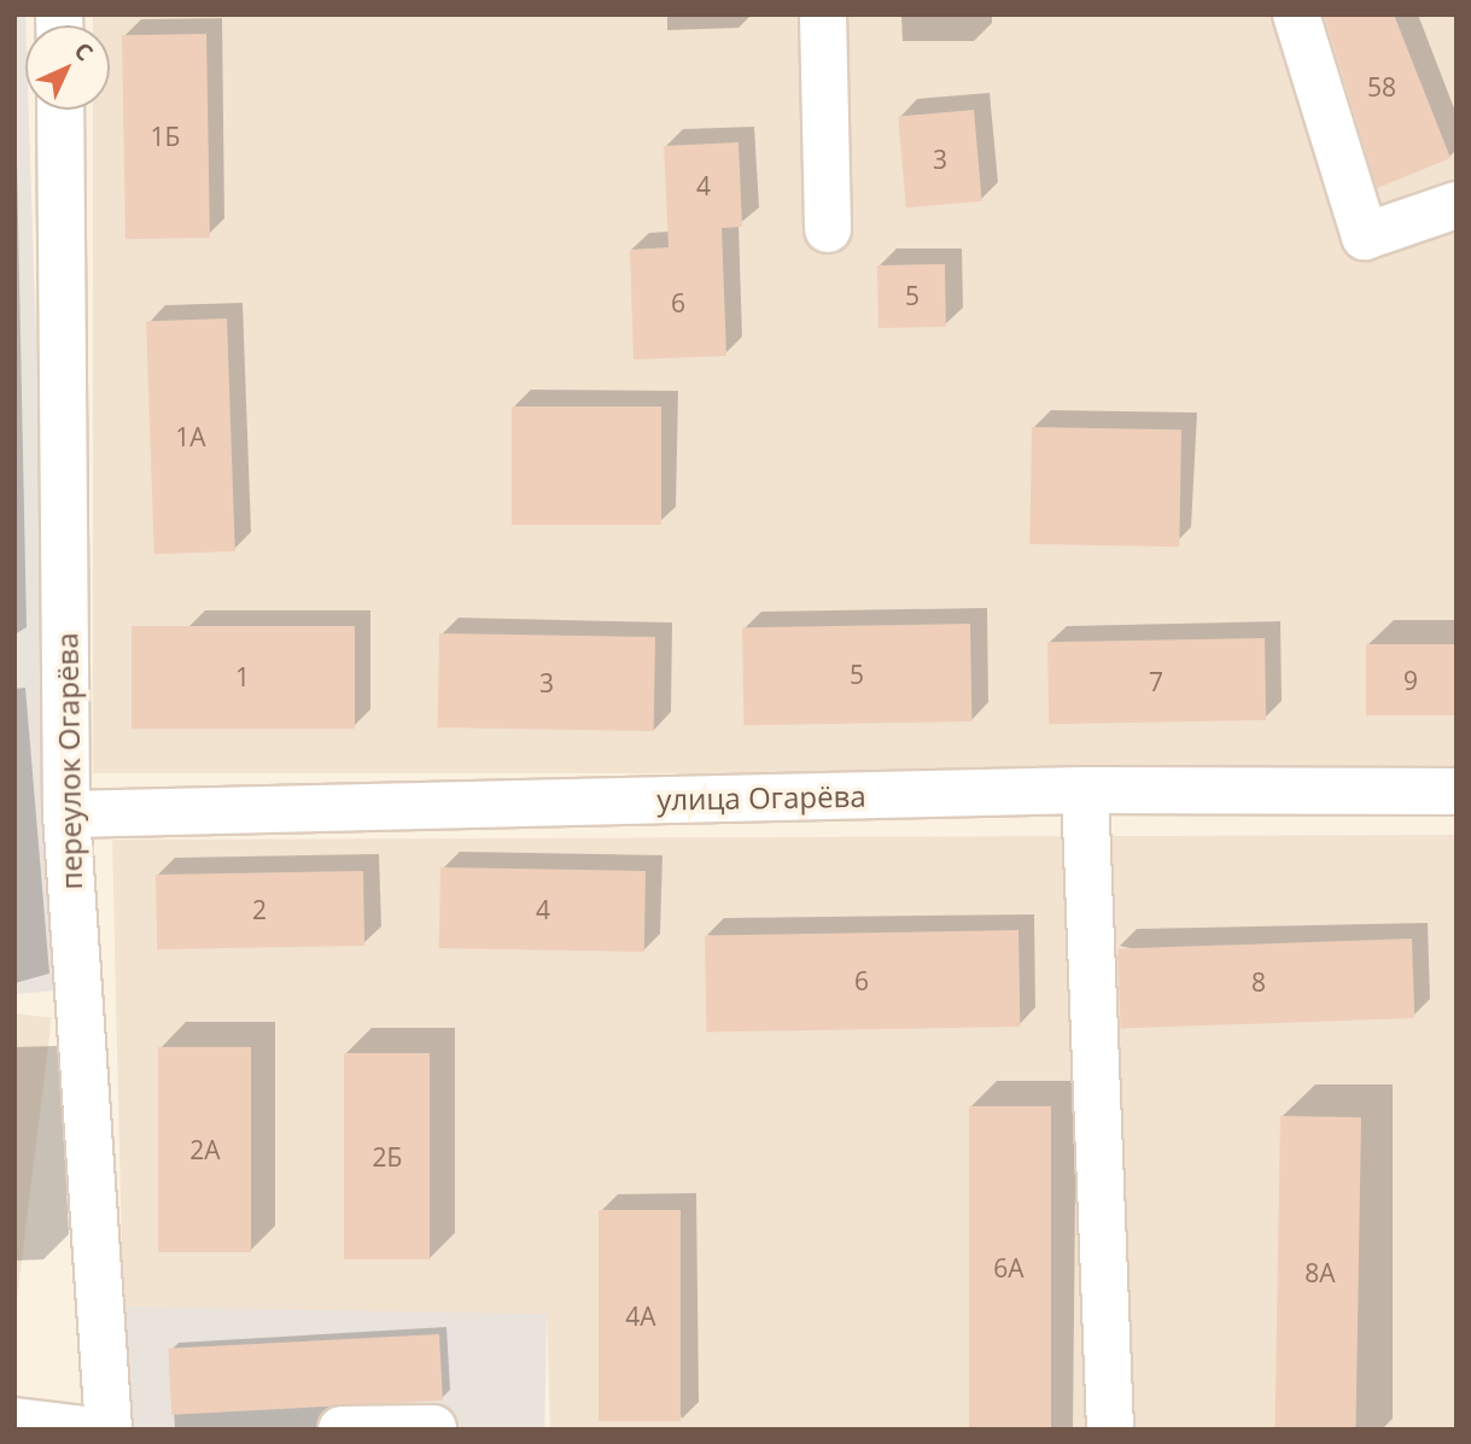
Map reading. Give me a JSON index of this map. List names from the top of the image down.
{
  "streets": {
    "street": ["переулок Огарёва", "улица Огарёва"]
  },
  "crossings": [
    ["переулок Огарёва", "улица Огарёва"]
  ],
  "house_numbers": [
    "58",
    "1Б",
    "3",
    "4",
    "5",
    "6",
    "1А",
    "5",
    "1",
    "9",
    "7",
    "3",
    "2",
    "4",
    "6",
    "8",
    "2А",
    "2Б",
    "6А",
    "8А",
    "4А"
  ],
  "north": "top right"
}
